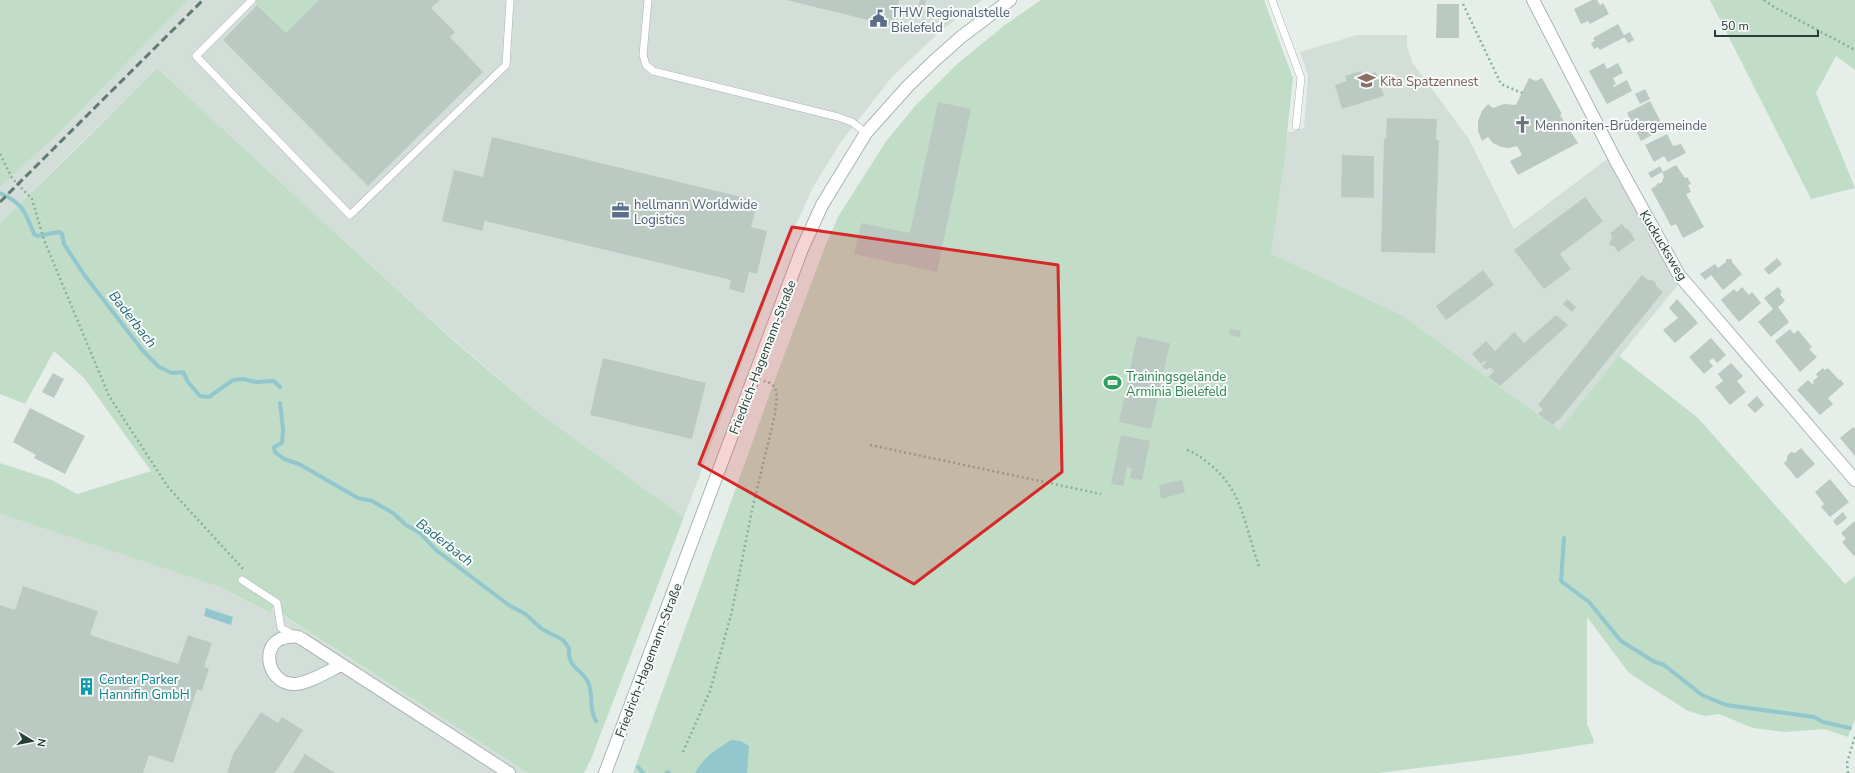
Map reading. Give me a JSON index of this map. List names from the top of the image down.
{
  "streets": {
    "street": ["Kuckucksweg", "Friedrich-Hagemann-Straße"]
  },
  "water": ["Baderbach"],
  "places": {
    "public building": ["THW Regionalstelle Bielefeld"],
    "school or university": ["Kita Spatzennest"],
    "church": ["Mennoniten-Brüdergemeinde"],
    "office": ["hellmann Worldwide Logistics"],
    "sports": ["Trainingsgelände Arminia Bielefeld"],
    "building": ["Center Parker Hannifin GmbH"]
  },
  "scale_bar": "50 m",
  "north": "right"
}
